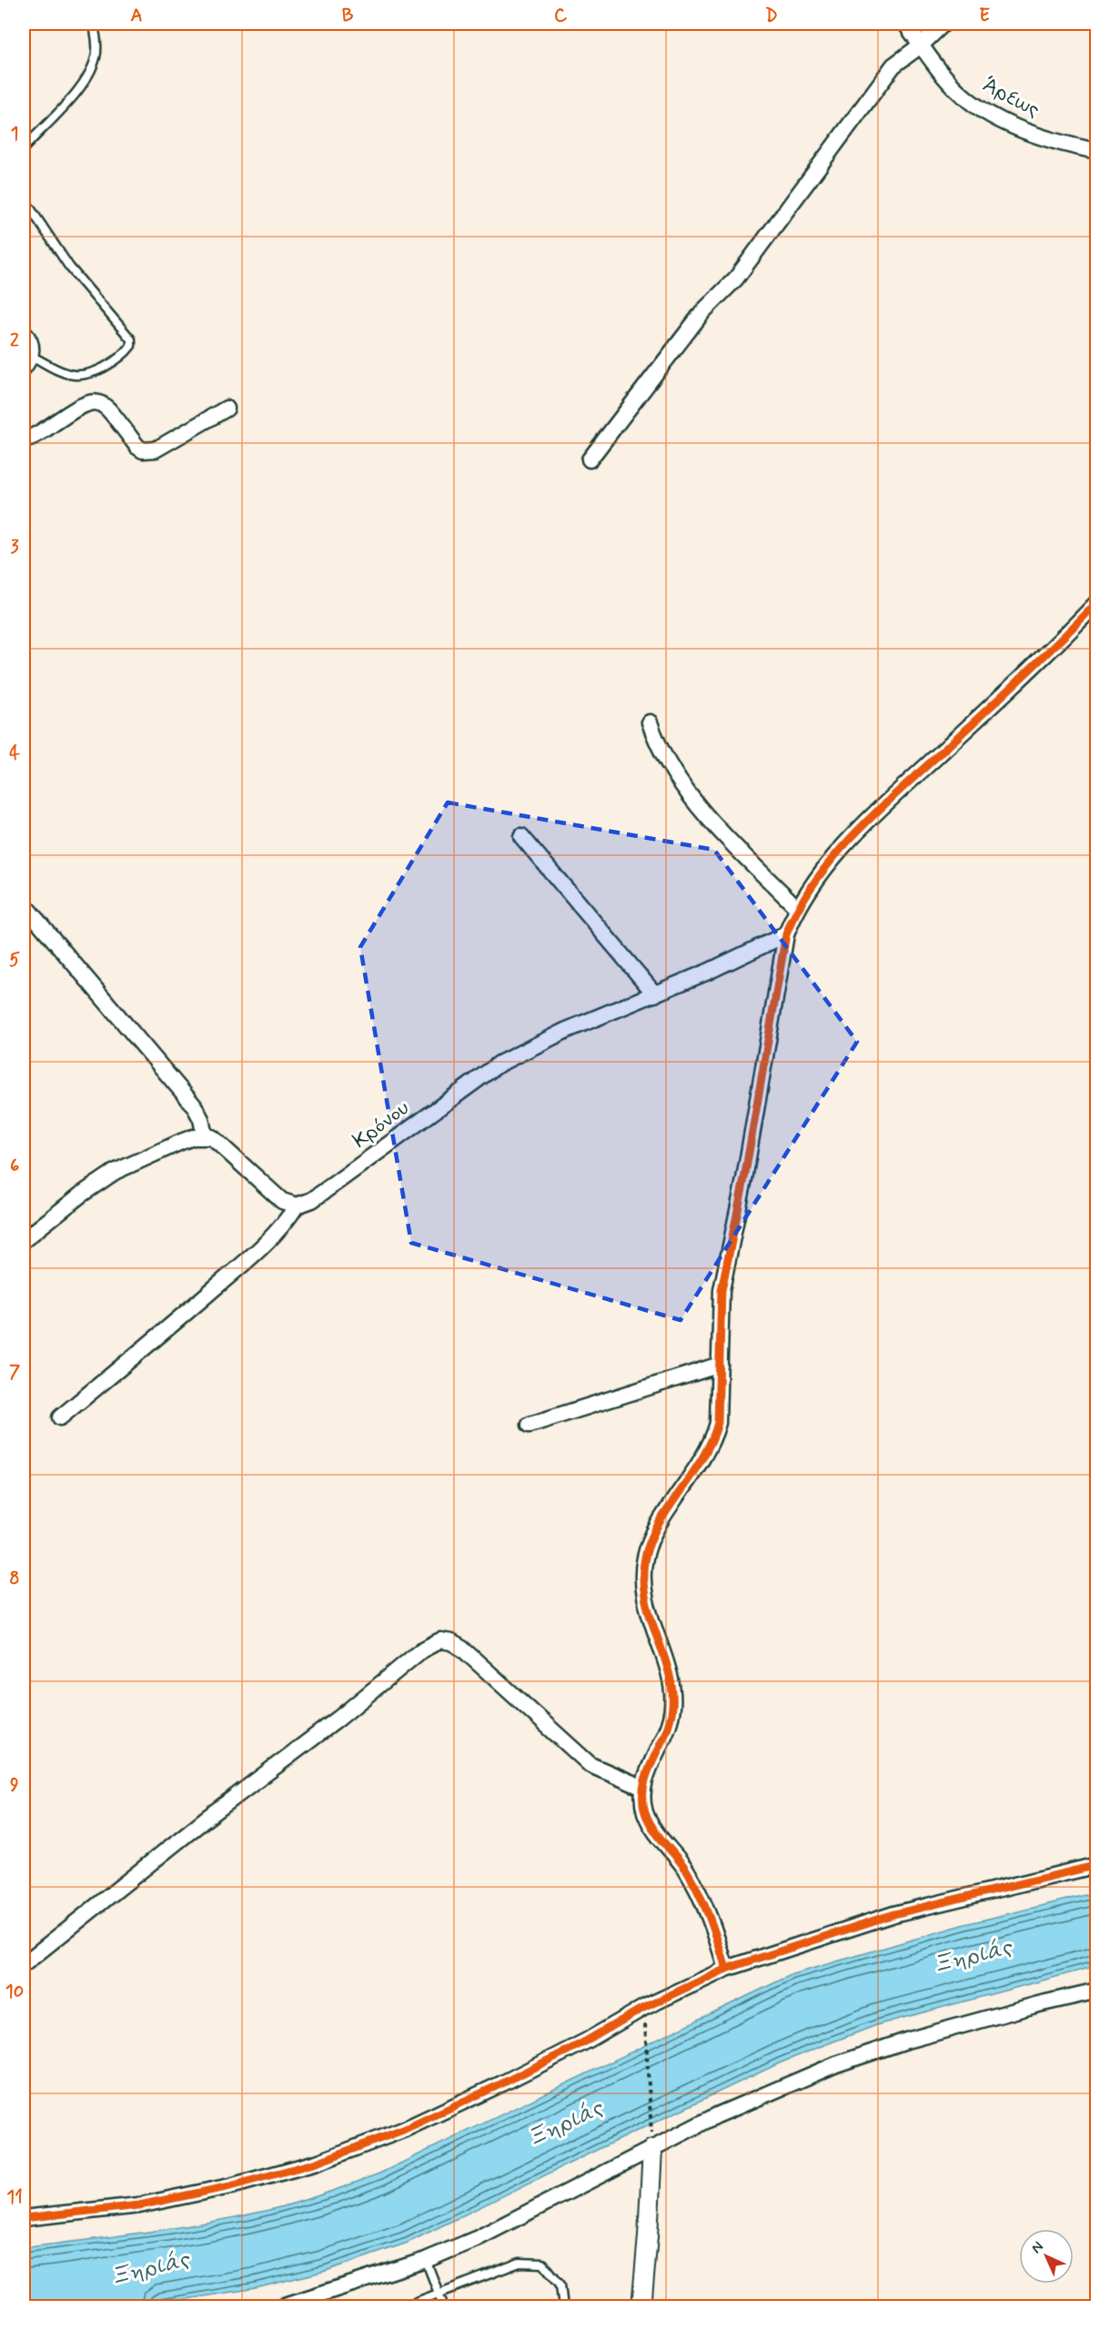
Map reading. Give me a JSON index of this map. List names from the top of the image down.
{
  "streets": {
    "street": ["Άρεως", "Κρόνου"]
  },
  "water": ["Ξηριάς"],
  "north": "top left",
  "grid": {
    "columns": [
      "A",
      "B",
      "C",
      "D",
      "E"
    ],
    "rows": [
      "1",
      "2",
      "3",
      "4",
      "5",
      "6",
      "7",
      "8",
      "9",
      "10",
      "11"
    ]
  }
}
